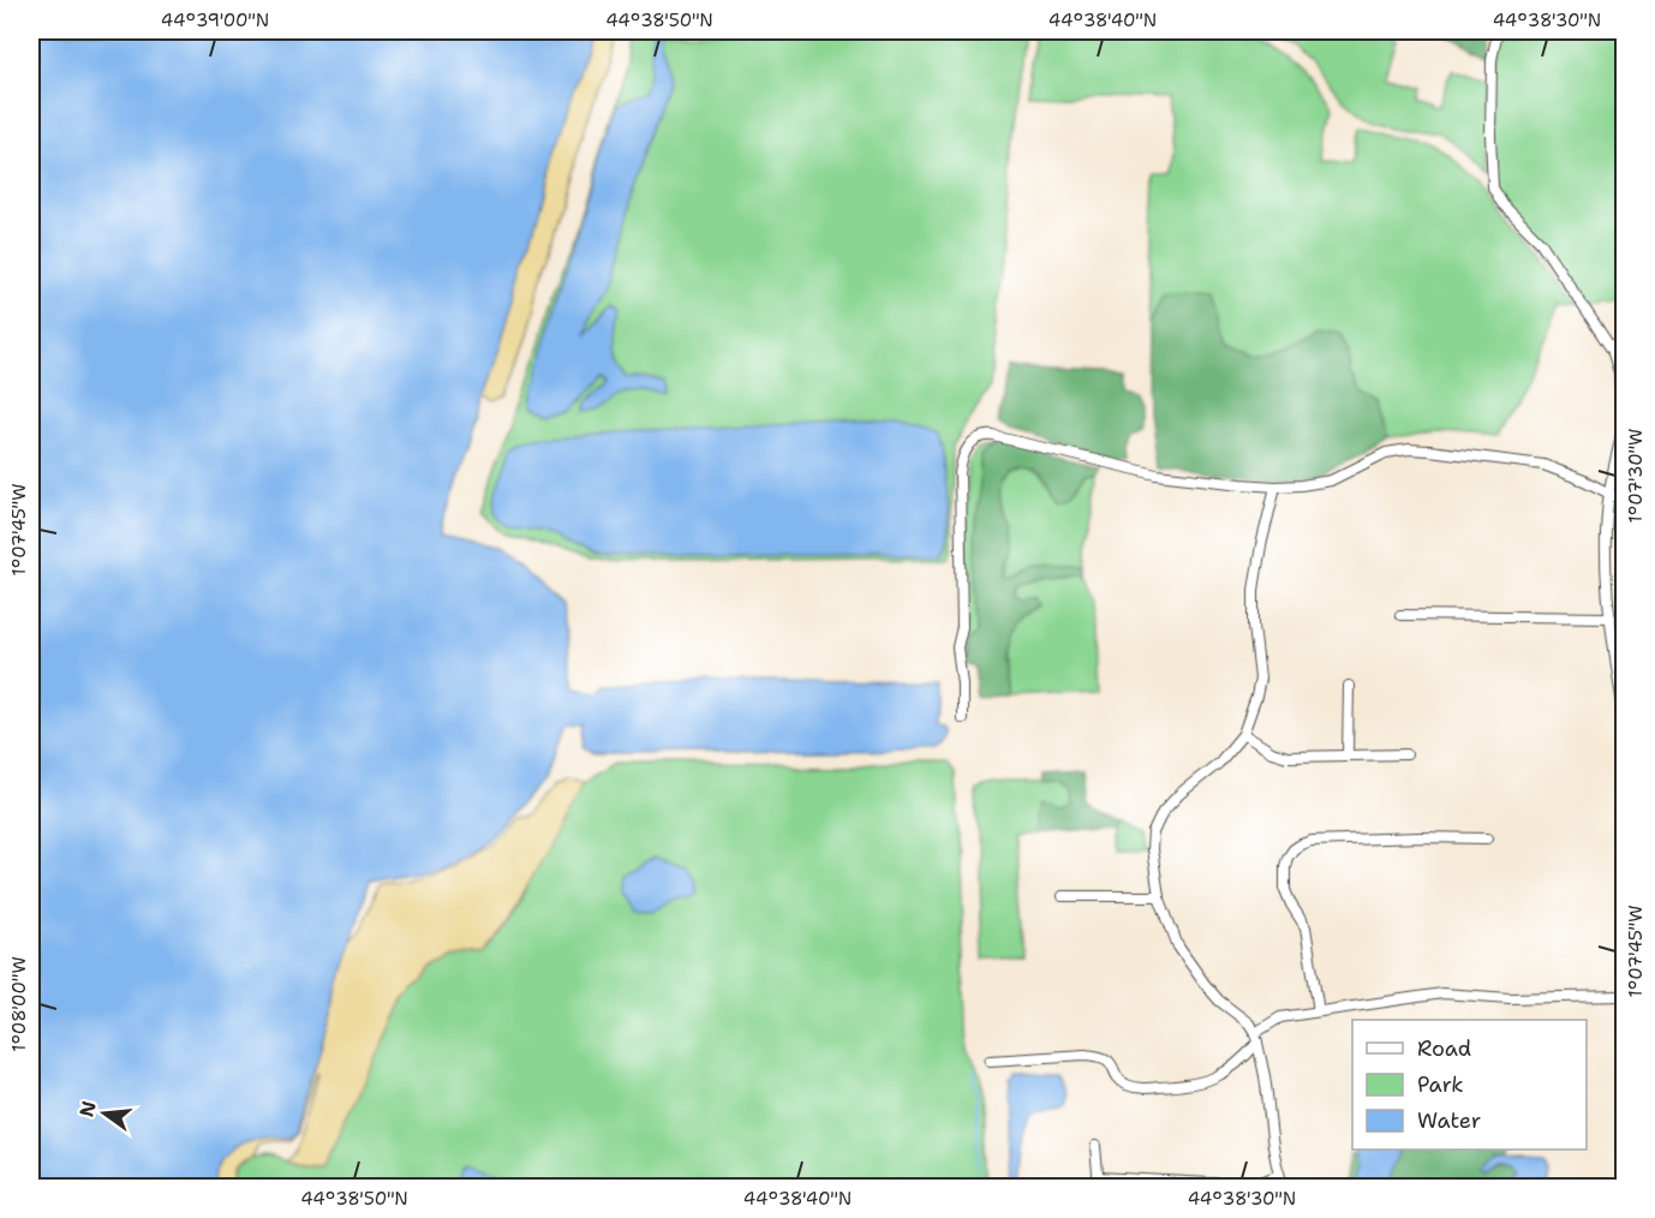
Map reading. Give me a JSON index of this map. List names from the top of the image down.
{
  "legend": ["Road", "Park", "Water"],
  "north": "left",
  "coordinates": [
    "44°39'00\"N",
    "44°38'50\"N",
    "44°38'40\"N",
    "44°38'30\"N",
    "1°07'30\"W",
    "1°07'45\"W",
    "1°08'00\"W"
  ]
}
